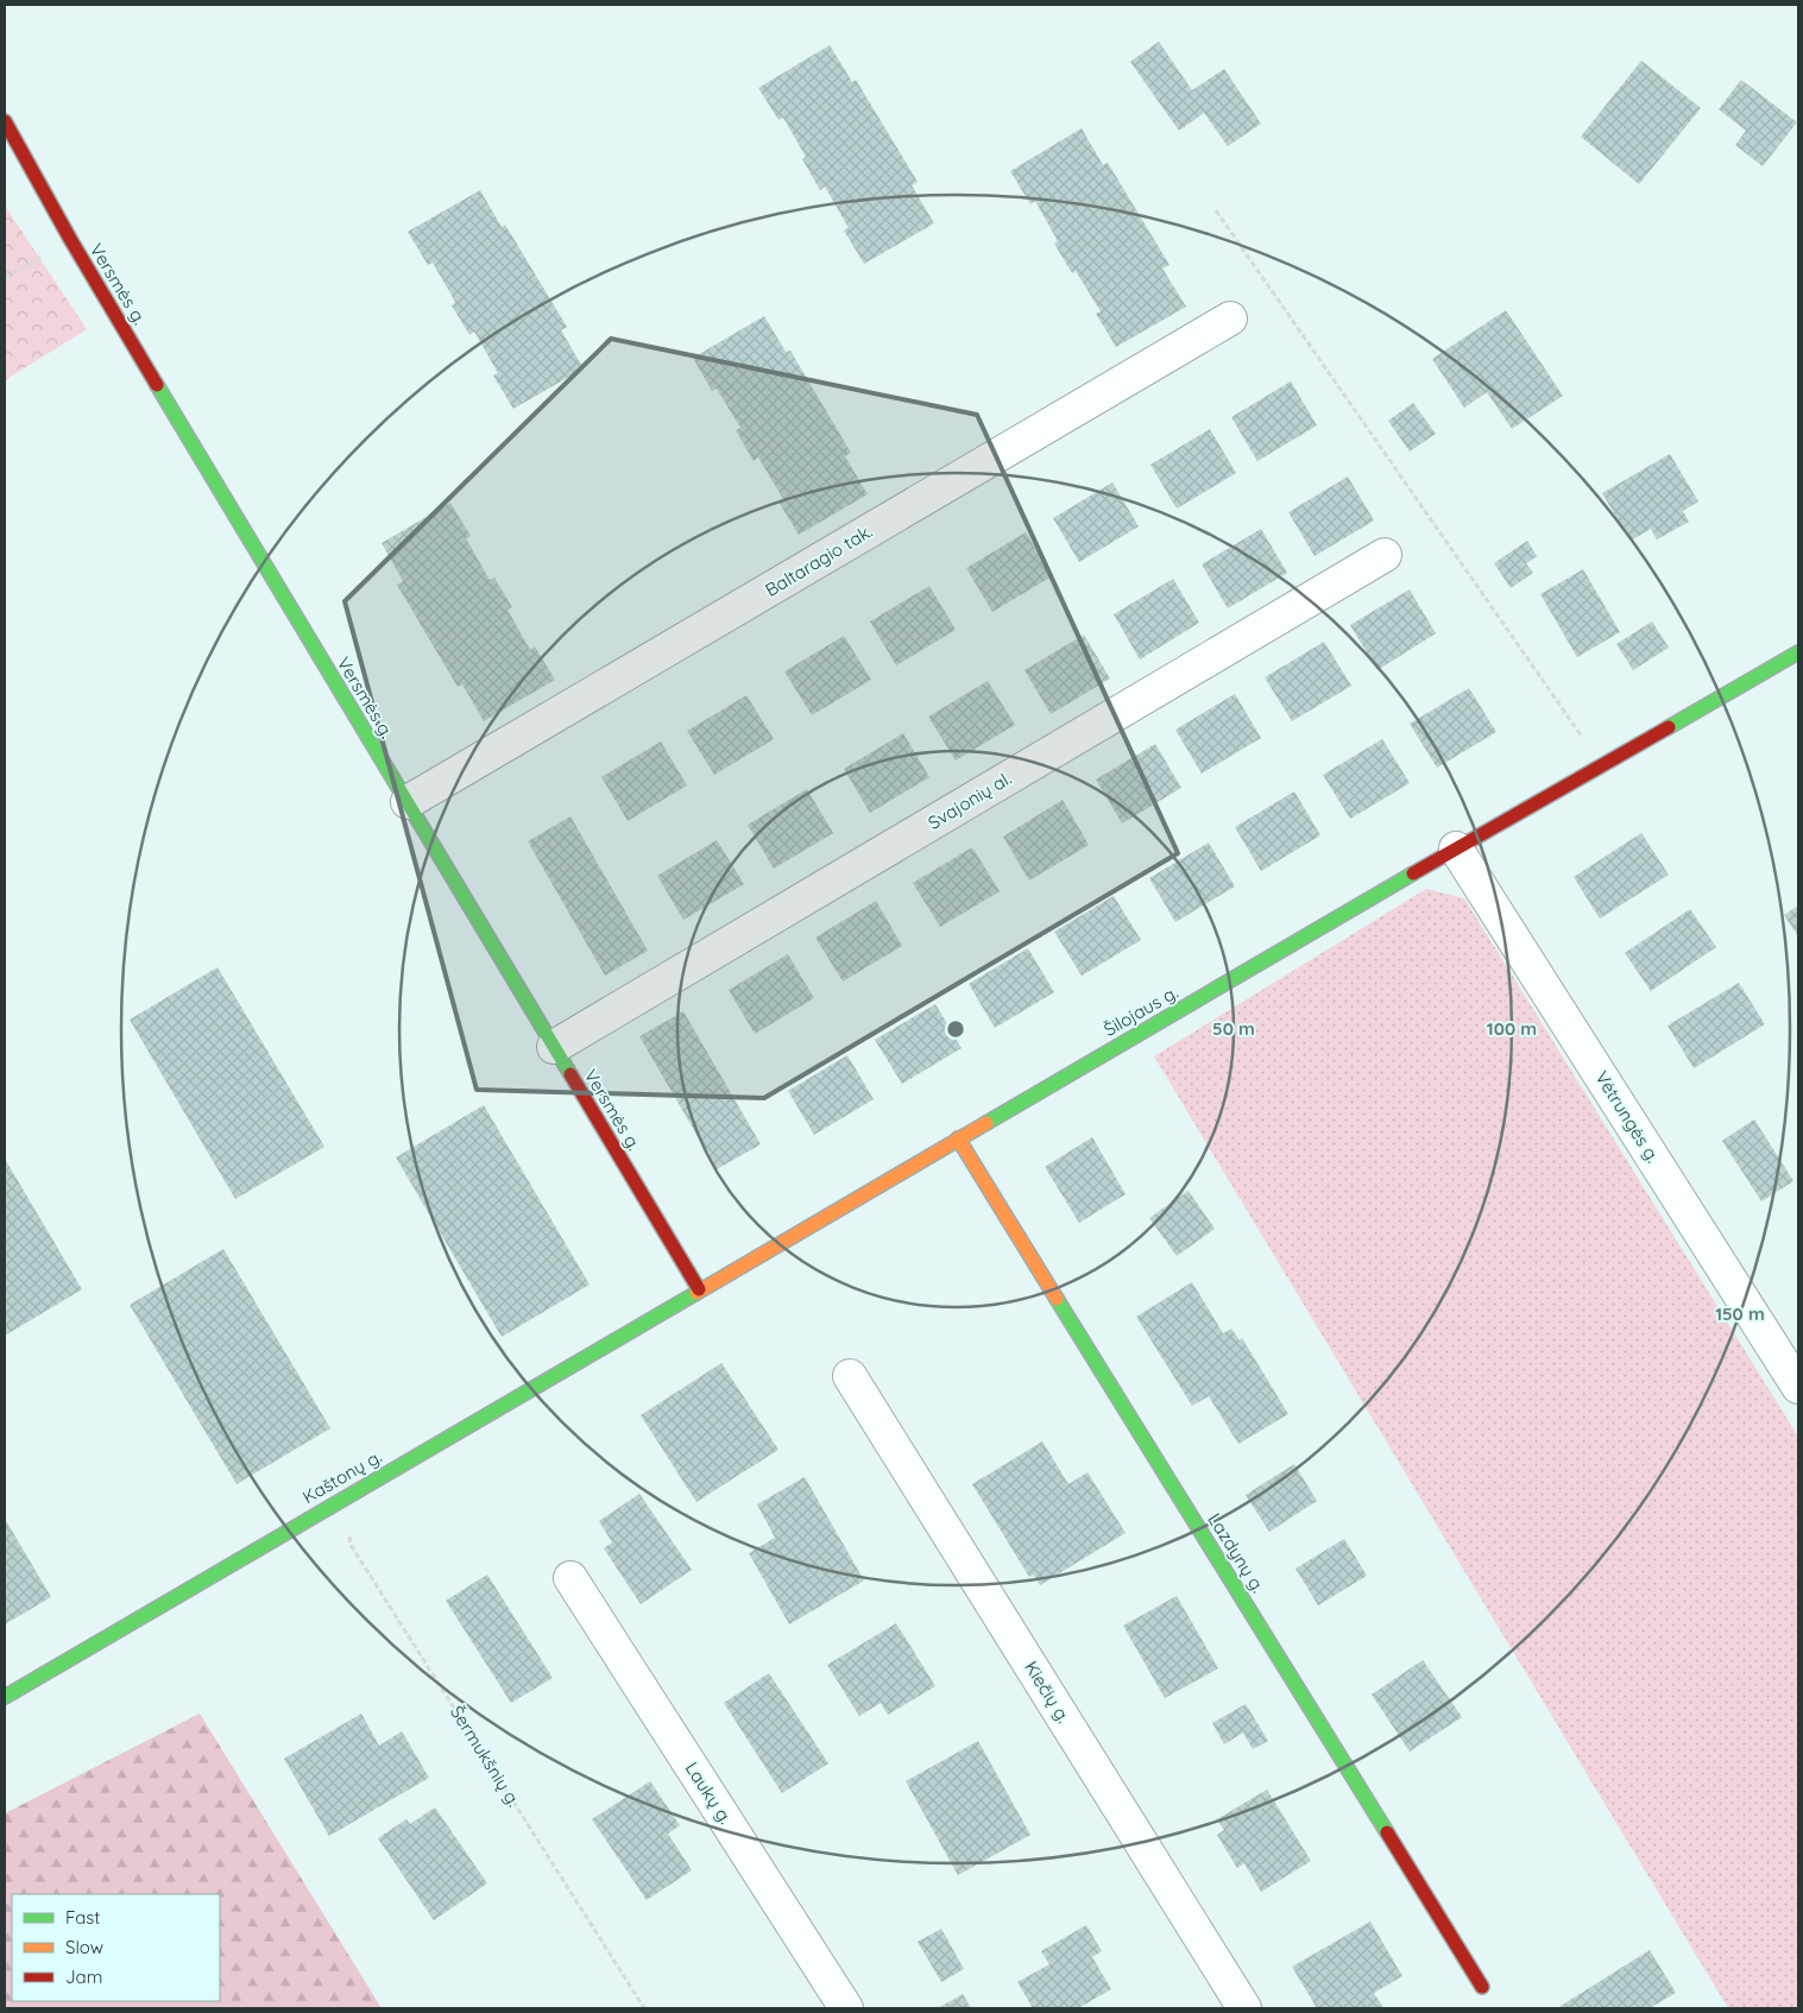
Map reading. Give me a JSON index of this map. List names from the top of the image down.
{
  "streets": {
    "street": [
      "Versmės g.",
      "Baltaragio tak.",
      "Svajonių al.",
      "Šilojaus g.",
      "Vėtrungės g.",
      "Kaštonų g.",
      "Lazdynų g.",
      "Kiečių g.",
      "Laukų g."
    ],
    "path": ["Šermukšnių g."]
  },
  "crossings": [
    ["Versmės g.", "Baltaragio tak."],
    ["Versmės g.", "Svajonių al."],
    ["Versmės g.", "Šilojaus g."],
    ["Versmės g.", "Kaštonų g."],
    ["Šilojaus g.", "Vėtrungės g."],
    ["Šilojaus g.", "Kaštonų g."],
    ["Šilojaus g.", "Lazdynų g."],
    ["Kaštonų g.", "Šermukšnių g."]
  ],
  "legend": ["Fast", "Slow", "Jam"],
  "rings": ["50 m", "100 m", "150 m"]
}
